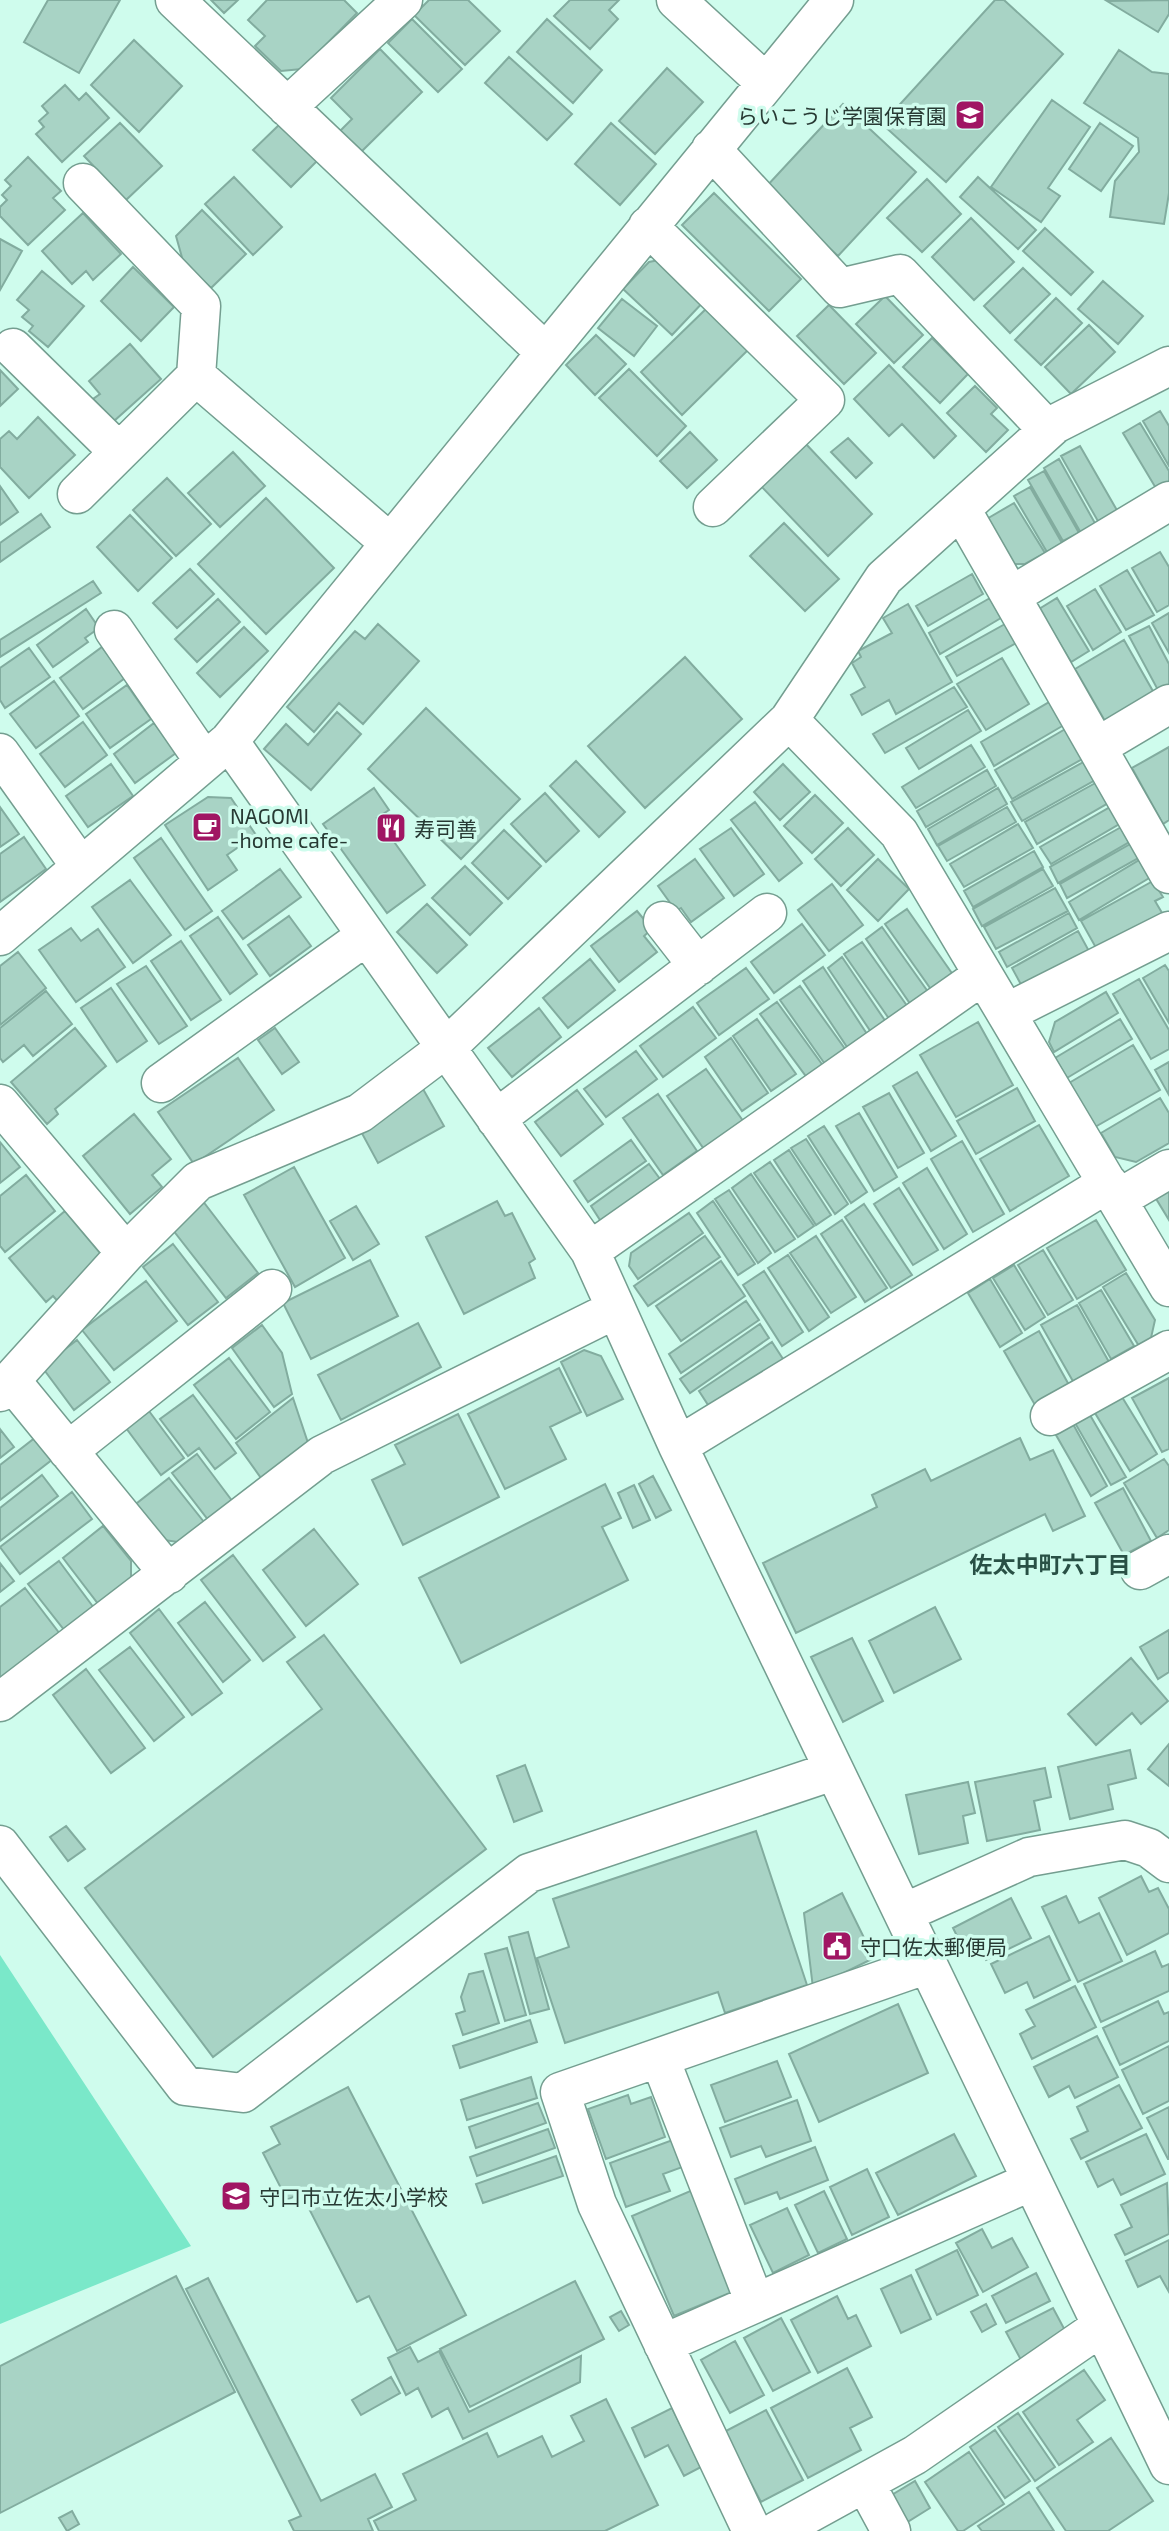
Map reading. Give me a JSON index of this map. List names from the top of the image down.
{
  "districts": ["佐太中町六丁目"],
  "places": {
    "school or university": ["らいこうじ学園保育園", "守口市立佐太小学校"],
    "cafe": ["NAGOMI -home cafe-"],
    "restaurant": ["寿司善"],
    "public building": ["守口佐太郵便局"]
  }
}
